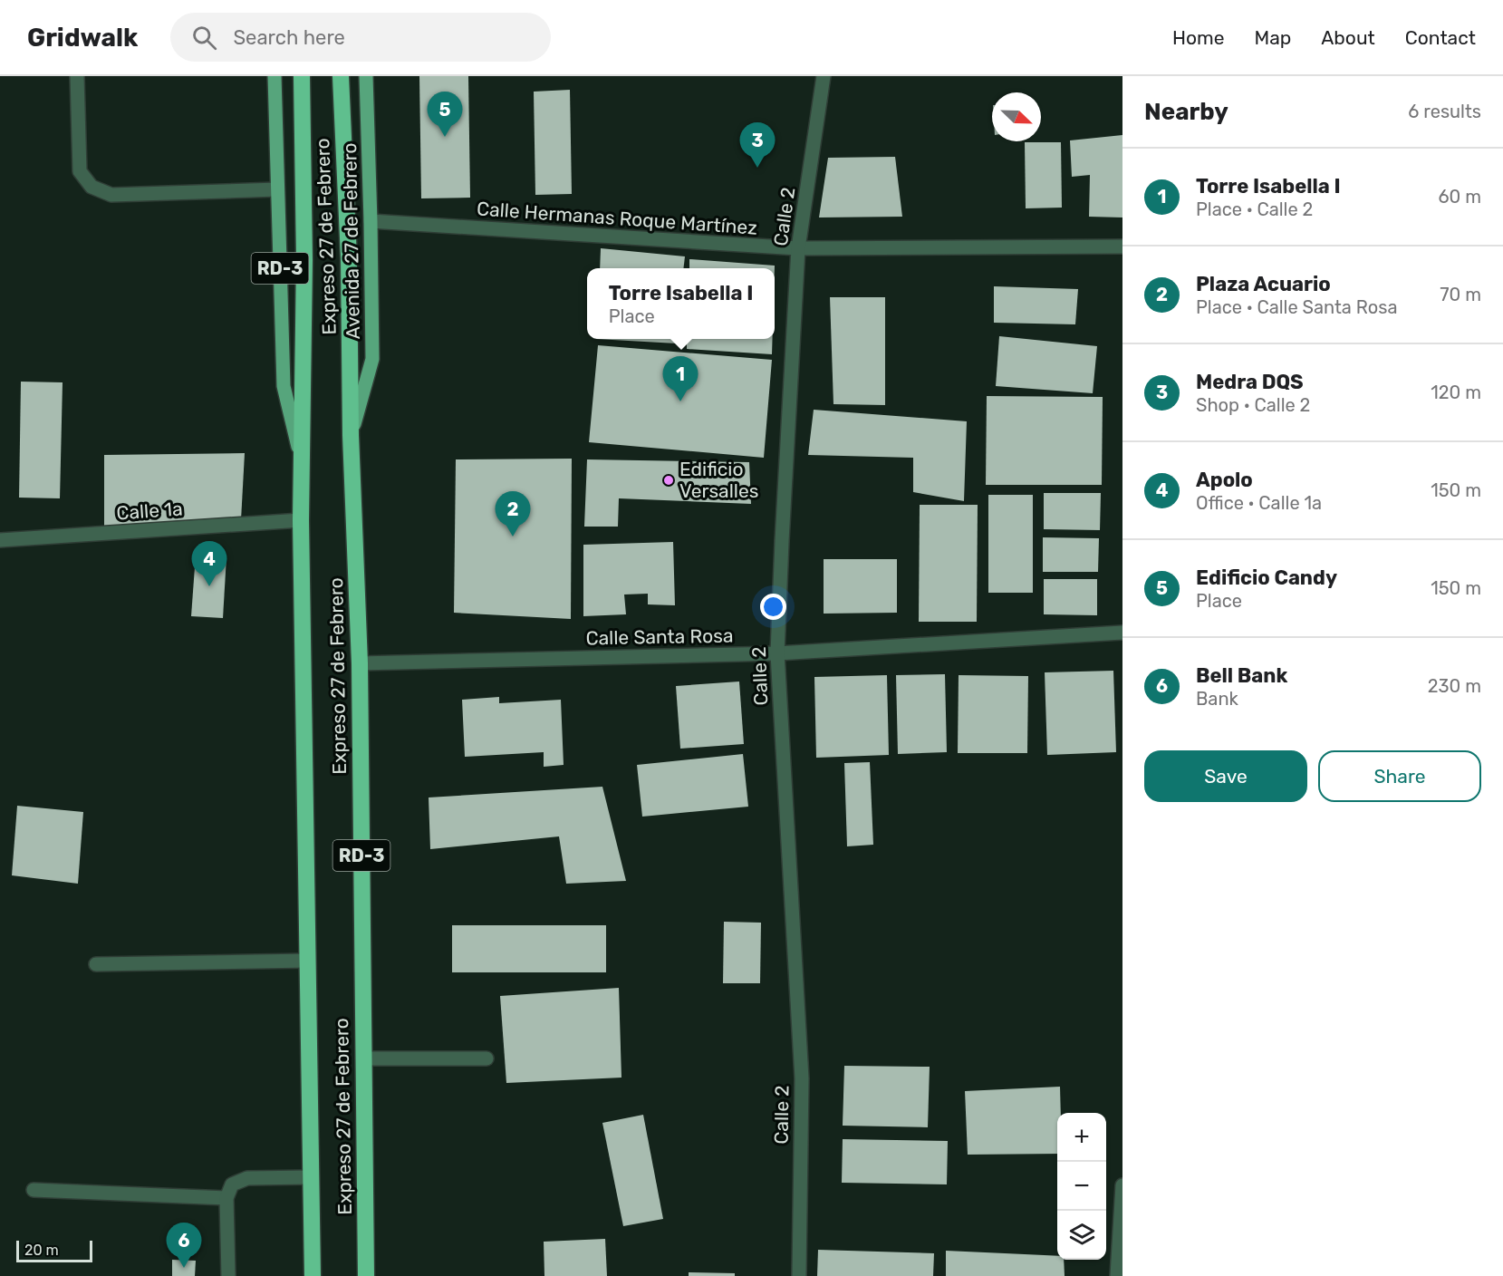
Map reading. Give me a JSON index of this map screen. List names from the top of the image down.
{
  "streets": {
    "highway": ["Expreso 27 de Febrero", "RD-3"],
    "main road": ["Avenida 27 de Febrero"],
    "street": [
      "Calle 2",
      "Calle Hermanas Roque Martínez",
      "Calle 1a",
      "Calle Santa Rosa"
    ]
  },
  "crossings": [
    ["Calle 2", "Calle Hermanas Roque Martínez"],
    ["Calle 2", "Calle Santa Rosa"],
    ["Calle Hermanas Roque Martínez", "Avenida 27 de Febrero"],
    ["Expreso 27 de Febrero", "Avenida 27 de Febrero"],
    ["Expreso 27 de Febrero", "RD-3"],
    ["Expreso 27 de Febrero", "Calle 1a"],
    ["Expreso 27 de Febrero", "Calle Santa Rosa"]
  ],
  "places": ["Edificio Versalles"],
  "scale_bar": "20 m",
  "north": "bottom right",
  "page": {
    "header": "Gridwalk",
    "search": "Search here",
    "nav": [
      "Home",
      "Map",
      "About",
      "Contact"
    ],
    "heading": ["Nearby", "6 results"],
    "pins": [
      "5",
      "3",
      "1",
      "2",
      "4",
      "6"
    ],
    "list": [
      {
        "mark": "1",
        "name": "Torre Isabella I",
        "note": "Place · Calle 2",
        "value": "60 m"
      },
      {
        "mark": "2",
        "name": "Plaza Acuario",
        "note": "Place · Calle Santa Rosa",
        "value": "70 m"
      },
      {
        "mark": "3",
        "name": "Medra DQS",
        "note": "Shop · Calle 2",
        "value": "120 m"
      },
      {
        "mark": "4",
        "name": "Apolo",
        "note": "Office · Calle 1a",
        "value": "150 m"
      },
      {
        "mark": "5",
        "name": "Edificio Candy",
        "note": "Place",
        "value": "150 m"
      },
      {
        "mark": "6",
        "name": "Bell Bank",
        "note": "Bank",
        "value": "230 m"
      }
    ],
    "popup": ["Torre Isabella I", "Place"],
    "buttons": ["Save", "Share"],
    "map_buttons": ["+", "−"],
    "scale": "20 m"
  }
}
